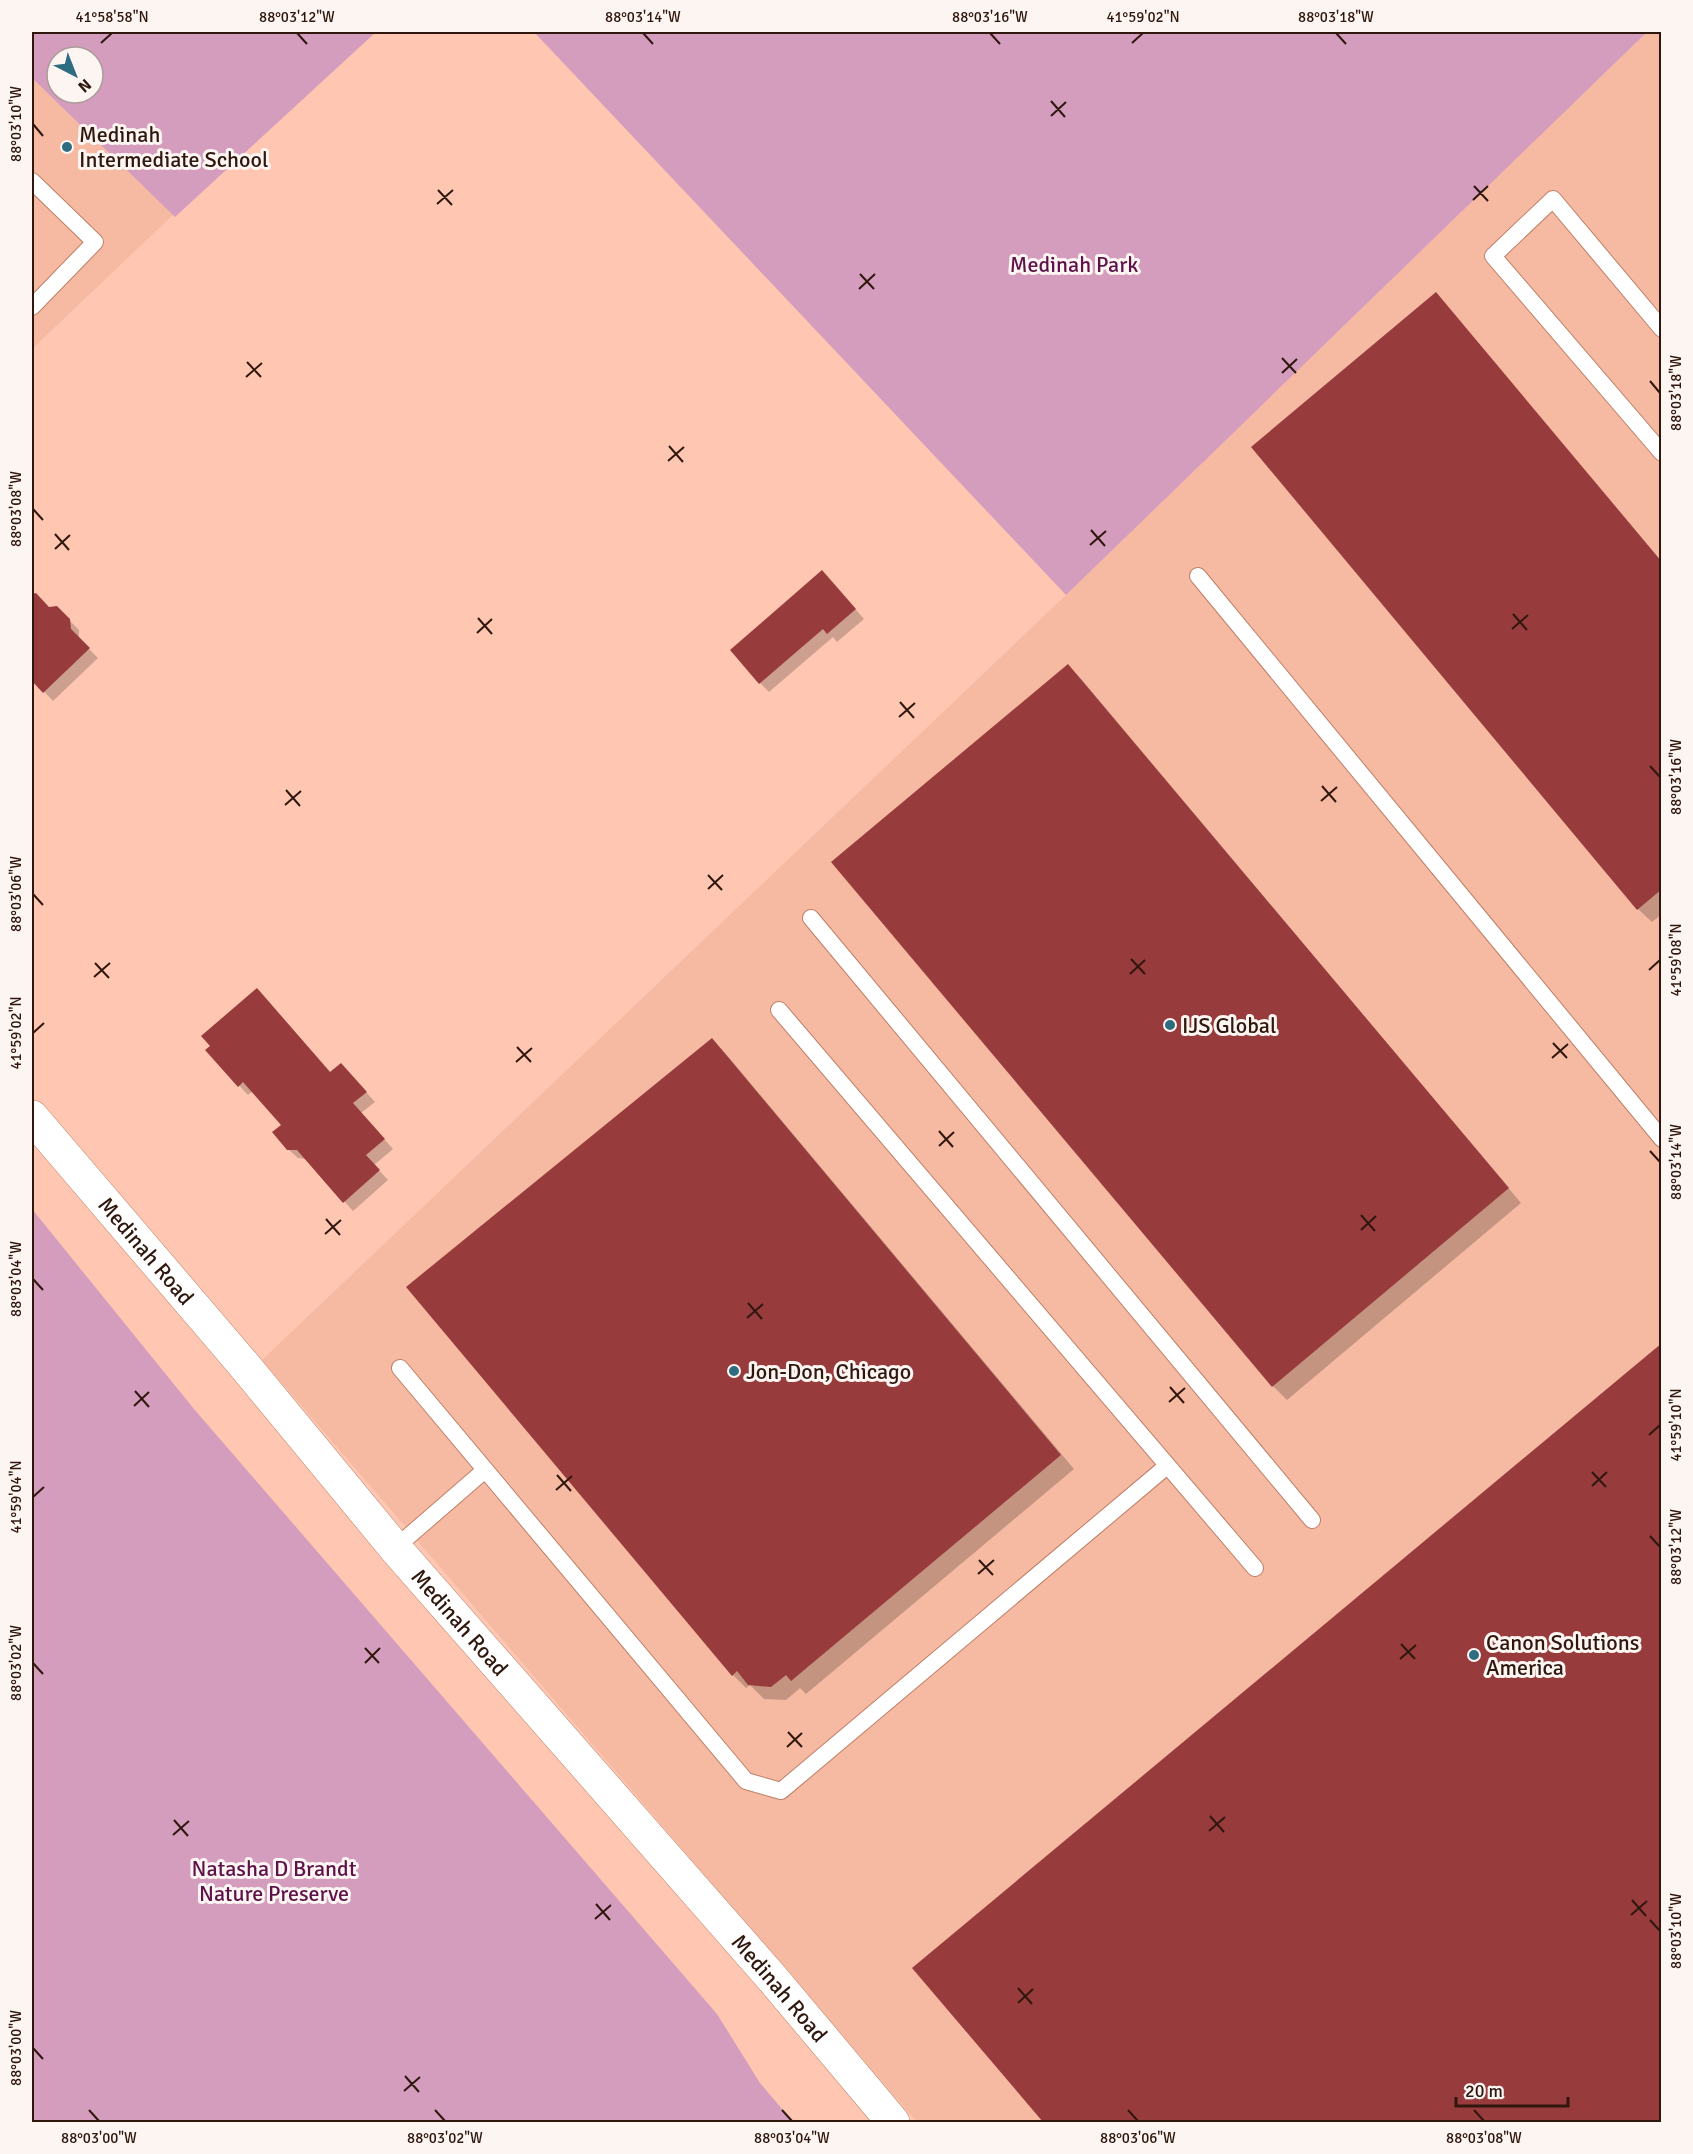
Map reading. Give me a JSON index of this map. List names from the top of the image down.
{
  "streets": {
    "main road": ["Medinah Road"]
  },
  "parks": ["Medinah Park", "Natasha D Brandt Nature Preserve"],
  "places": [
    "Medinah Intermediate School",
    "IJS Global",
    "Jon-Don, Chicago",
    "Canon Solutions America"
  ],
  "scale_bar": "20 m",
  "north": "bottom right",
  "coordinates": [
    "41°58'58\"N",
    "88°03'12\"W",
    "88°03'14\"W",
    "88°03'16\"W",
    "41°59'02\"N",
    "88°03'18\"W",
    "88°03'10\"W",
    "88°03'08\"W",
    "88°03'06\"W",
    "41°59'08\"N",
    "88°03'04\"W",
    "41°59'10\"N",
    "41°59'04\"N",
    "88°03'02\"W",
    "88°03'00\"W"
  ]
}
